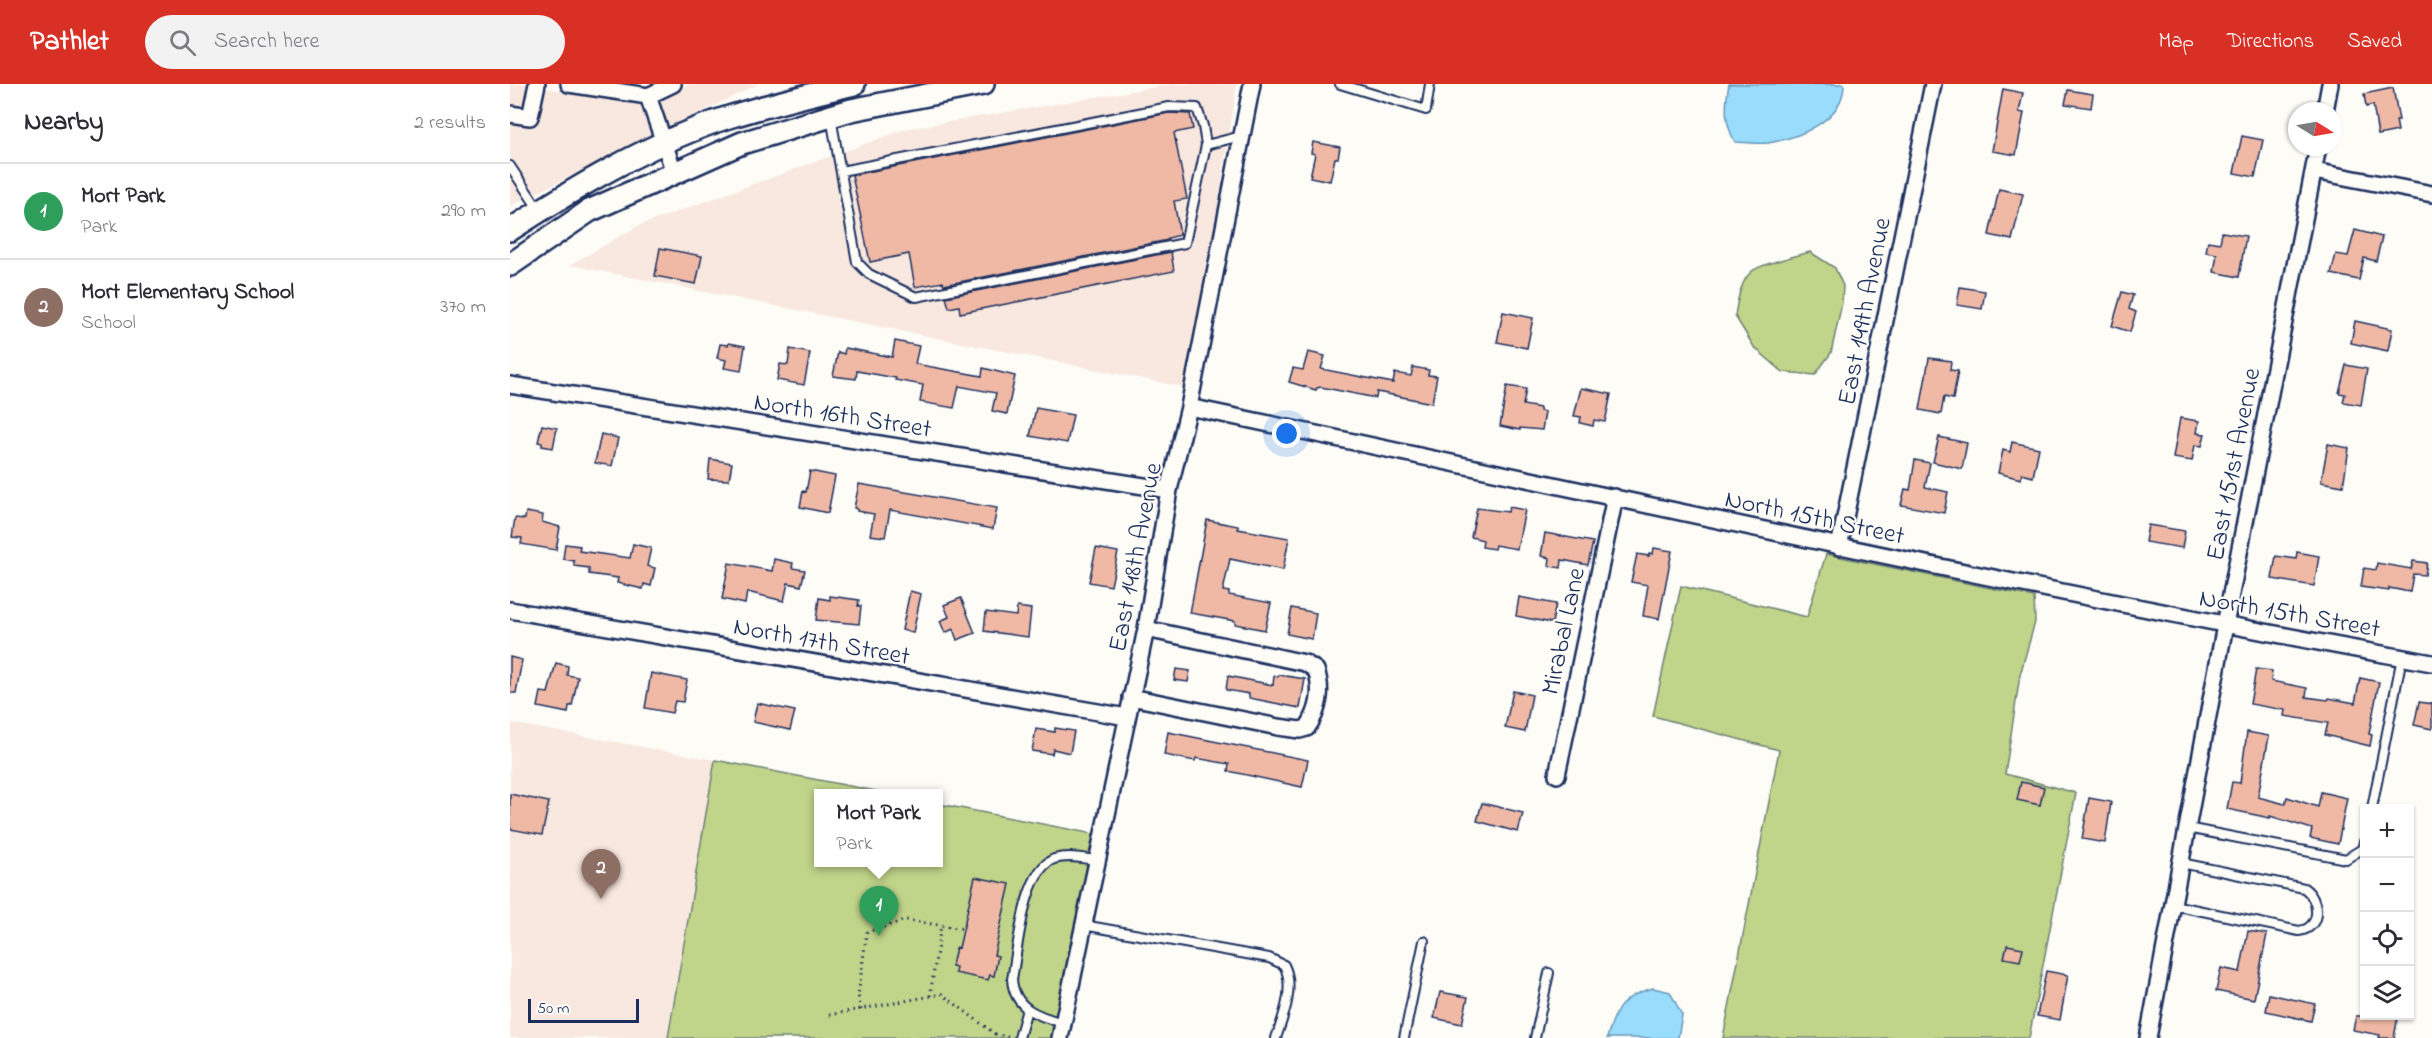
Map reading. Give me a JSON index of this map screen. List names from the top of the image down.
{
  "streets": {
    "street": [
      "East 149th Avenue",
      "North 16th Street",
      "East 151st Avenue",
      "North 15th Street",
      "East 148th Avenue",
      "Mirabal Lane",
      "North 17th Street"
    ]
  },
  "crossings": [
    ["East 149th Avenue", "North 15th Street"],
    ["North 16th Street", "East 148th Avenue"],
    ["East 151st Avenue", "North 15th Street"],
    ["North 15th Street", "East 148th Avenue"],
    ["North 15th Street", "Mirabal Lane"],
    ["East 148th Avenue", "North 17th Street"]
  ],
  "scale_bar": "50 m",
  "north": "right",
  "page": {
    "header": "Pathlet",
    "search": "Search here",
    "nav": ["Map", "Directions", "Saved"],
    "heading": ["Nearby", "2 results"],
    "list": [
      {
        "mark": "1",
        "name": "Mort Park",
        "note": "Park",
        "value": "290 m"
      },
      {
        "mark": "2",
        "name": "Mort Elementary School",
        "note": "School",
        "value": "370 m"
      }
    ],
    "popup": ["Mort Park", "Park"],
    "map_buttons": ["+", "−"],
    "pins": ["2", "1"],
    "scale": "50 m"
  }
}
